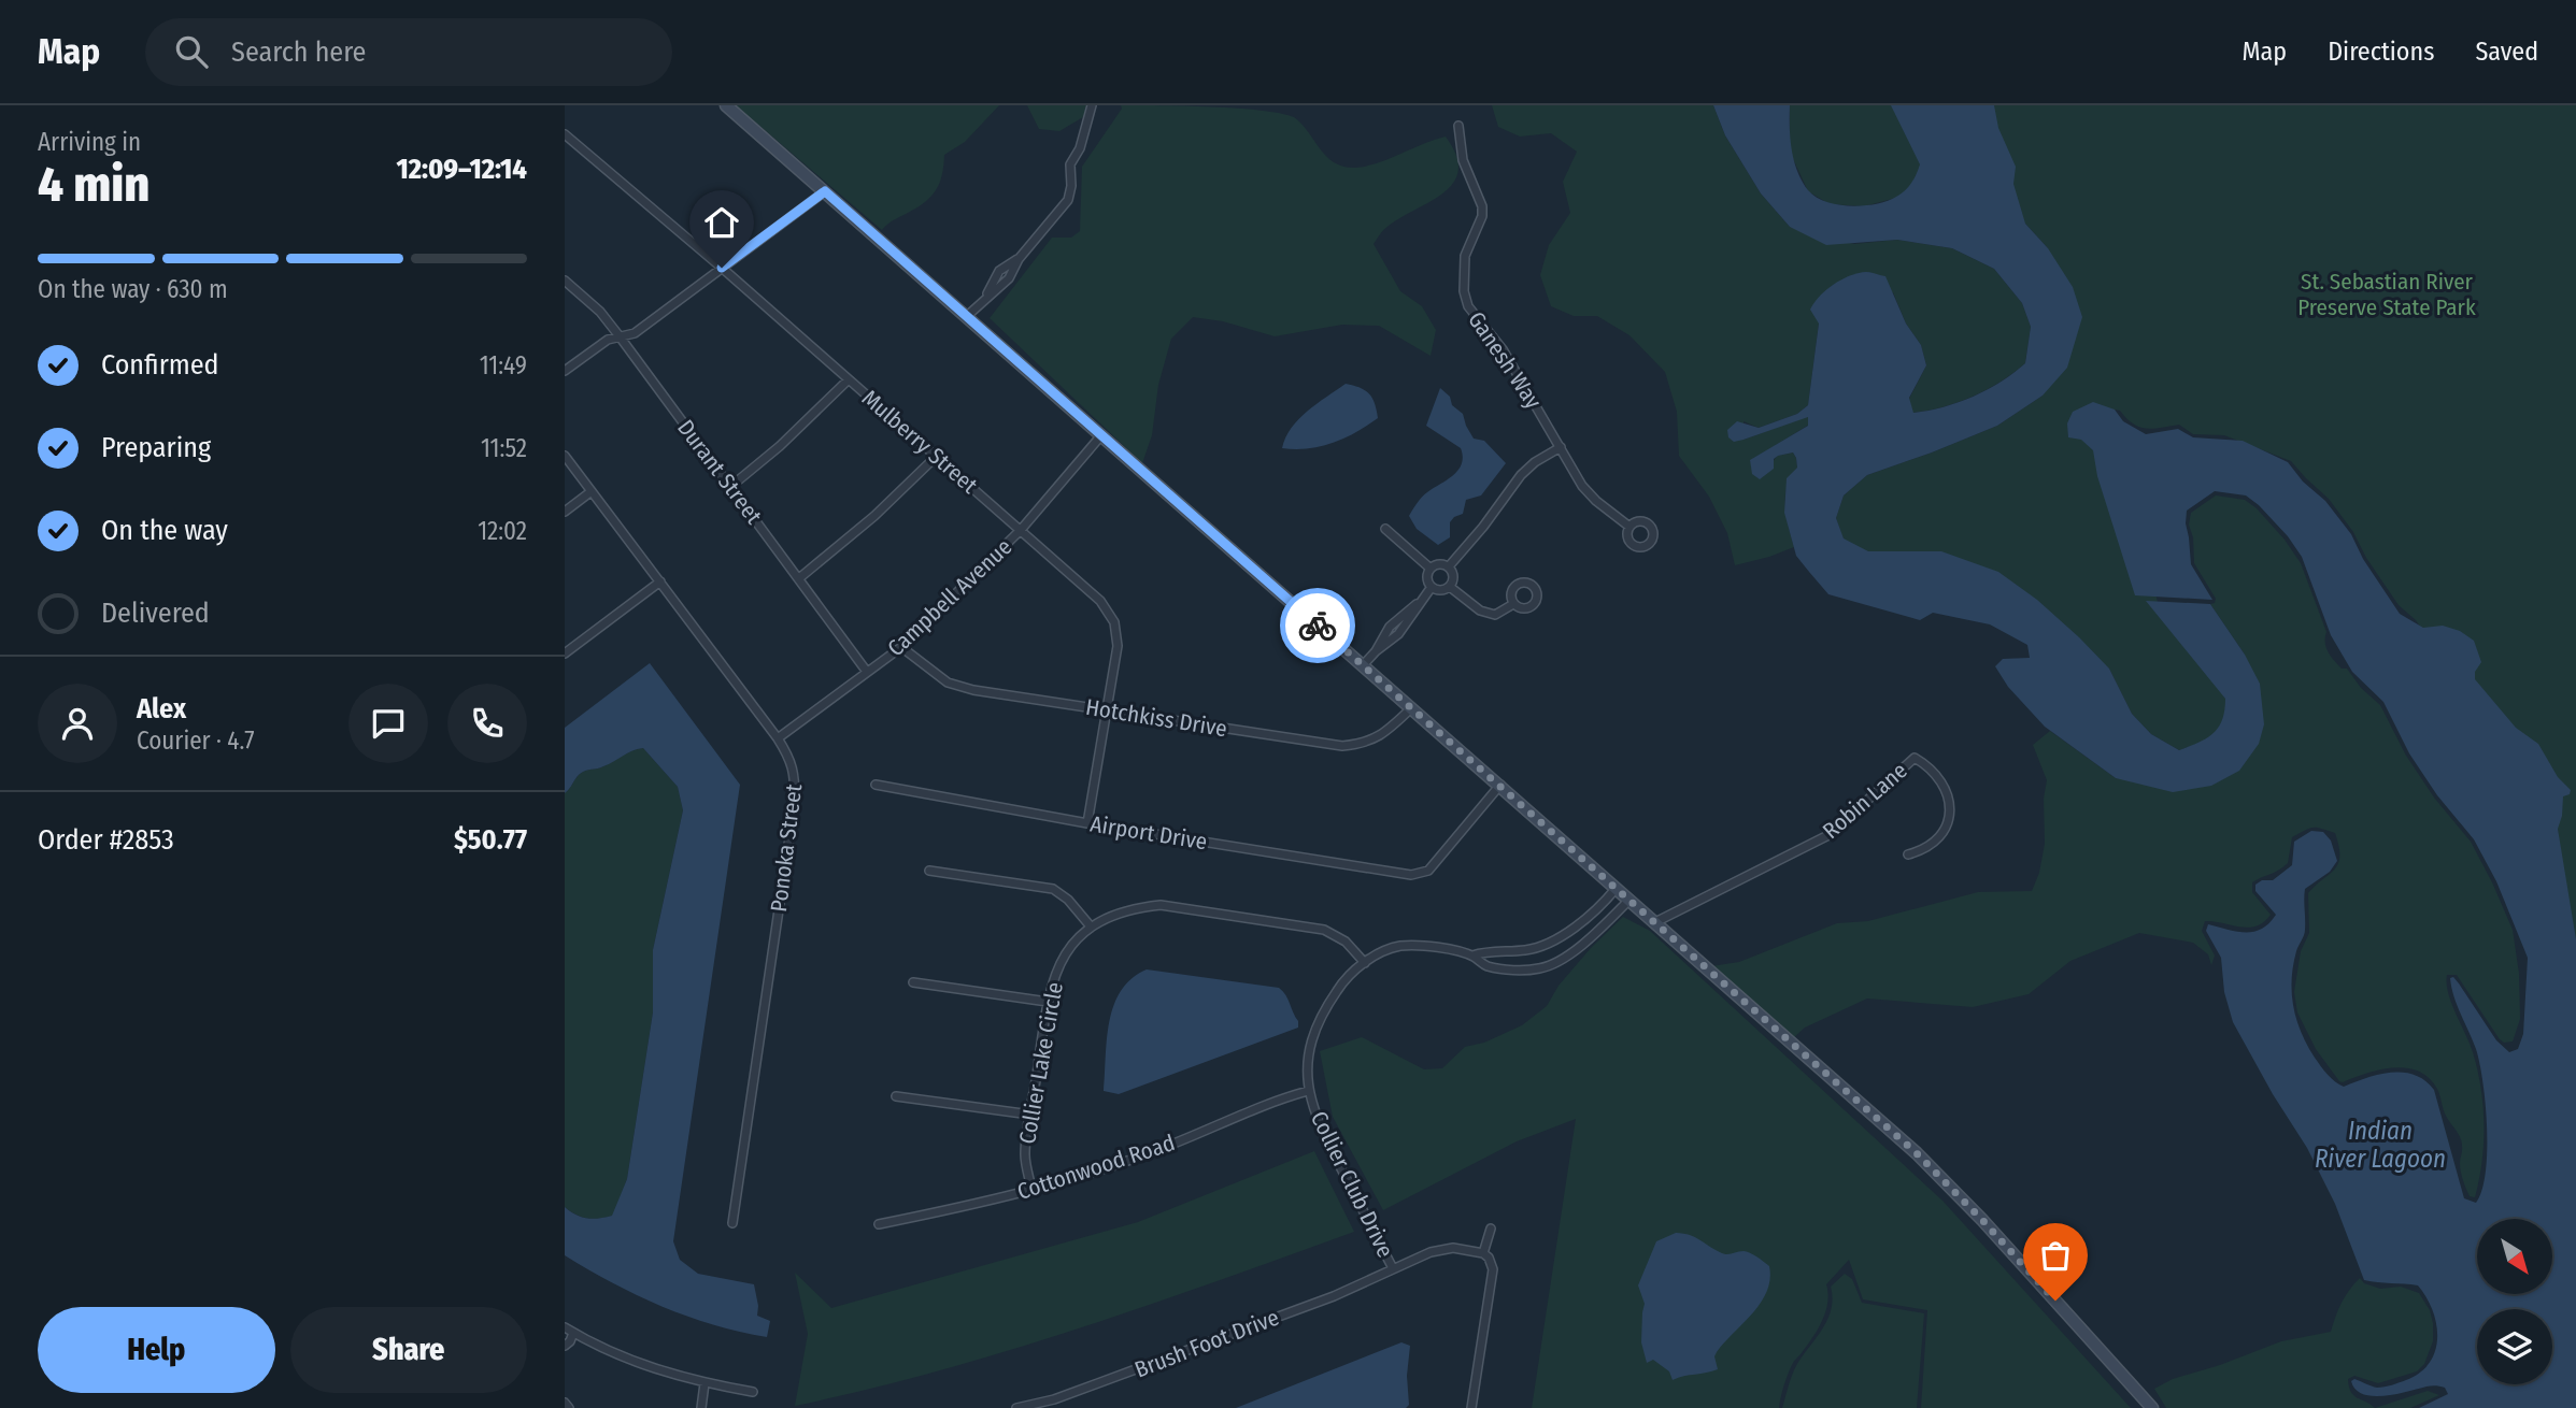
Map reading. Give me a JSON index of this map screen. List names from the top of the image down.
{
  "streets": {
    "street": [
      "Ganesh Way",
      "Mulberry Street",
      "Durant Street",
      "Campbell Avenue",
      "Hotchkiss Drive",
      "Robin Lane",
      "Airport Drive",
      "Ponoka Street",
      "Collier Lake Circle",
      "Cottonwood Road",
      "Collier Club Drive",
      "Brush Foot Drive"
    ]
  },
  "crossings": [
    ["Mulberry Street", "Campbell Avenue"],
    ["Mulberry Street", "Hotchkiss Drive"],
    ["Mulberry Street", "Airport Drive"],
    ["Durant Street", "Campbell Avenue"],
    ["Campbell Avenue", "Hotchkiss Drive"],
    ["Campbell Avenue", "Ponoka Street"],
    ["Collier Lake Circle", "Cottonwood Road"],
    ["Collier Lake Circle", "Collier Club Drive"],
    ["Cottonwood Road", "Collier Club Drive"],
    ["Collier Club Drive", "Brush Foot Drive"]
  ],
  "water": ["Indian River Lagoon"],
  "parks": ["St. Sebastian River Preserve State Park"],
  "north": "bottom right",
  "page": {
    "header": "Map",
    "search": "Search here",
    "nav": ["Map", "Directions", "Saved"],
    "heading": ["4 min", "Arriving in", "12:09–12:14"],
    "panel": [
      "Alex",
      "Courier · 4.7",
      "Order #2853",
      "$50.77"
    ],
    "bar": "On the way · 630 m",
    "list": [
      ["Confirmed", "11:49"],
      ["Preparing", "11:52"],
      ["On the way", "12:02"],
      "Delivered"
    ],
    "buttons": ["Help", "Share"]
  }
}
